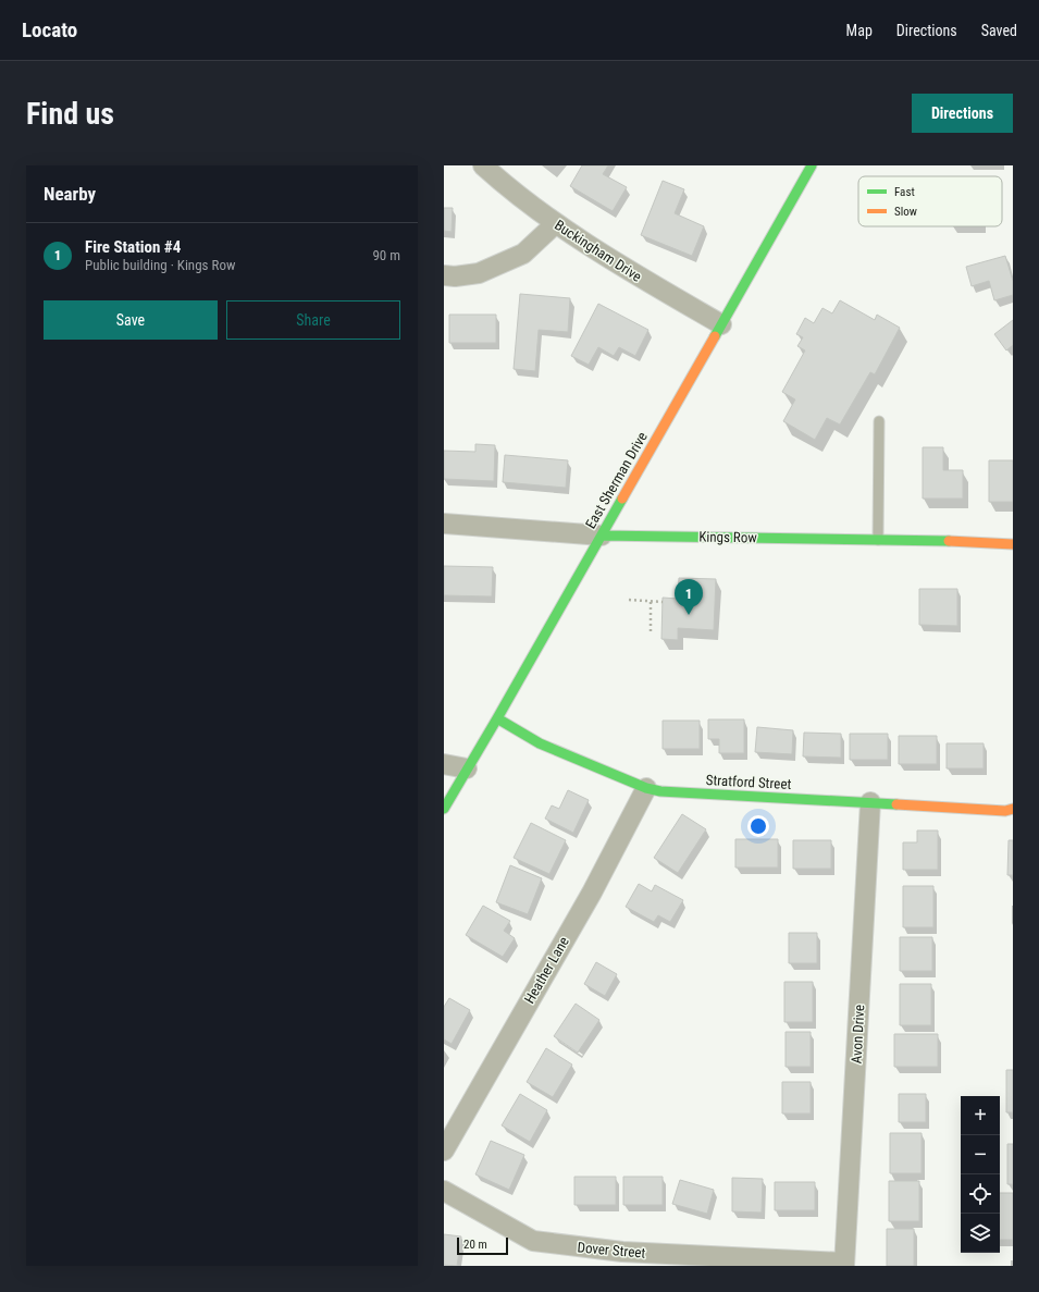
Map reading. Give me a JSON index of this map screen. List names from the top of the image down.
{
  "streets": {
    "street": [
      "Buckingham Drive",
      "East Sherman Drive",
      "Kings Row",
      "Stratford Street",
      "Heather Lane",
      "Avon Drive",
      "Dover Street"
    ]
  },
  "crossings": [
    ["Buckingham Drive", "East Sherman Drive"],
    ["East Sherman Drive", "Kings Row"],
    ["East Sherman Drive", "Stratford Street"],
    ["Stratford Street", "Heather Lane"],
    ["Stratford Street", "Avon Drive"],
    ["Avon Drive", "Dover Street"]
  ],
  "legend": ["Fast", "Slow"],
  "scale_bar": "20 m",
  "page": {
    "header": "Locato",
    "nav": ["Map", "Directions", "Saved"],
    "buttons": [
      "Directions",
      ["Save", "Share"]
    ],
    "title": "Find us",
    "heading": "Nearby",
    "list": [
      {
        "mark": "1",
        "name": "Fire Station #4",
        "note": "Public building · Kings Row",
        "value": "90 m"
      }
    ],
    "pins": "1",
    "map_buttons": ["+", "−"],
    "scale": "20 m"
  }
}
